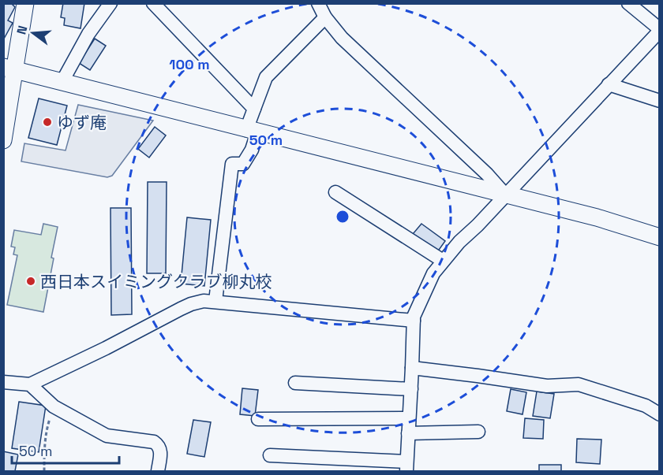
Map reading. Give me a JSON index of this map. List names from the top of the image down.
{
  "places": ["ゆず庵", "西日本スイミングクラブ柳丸校"],
  "scale_bar": "50 m",
  "north": "left",
  "rings": ["100 m", "50 m"]
}
